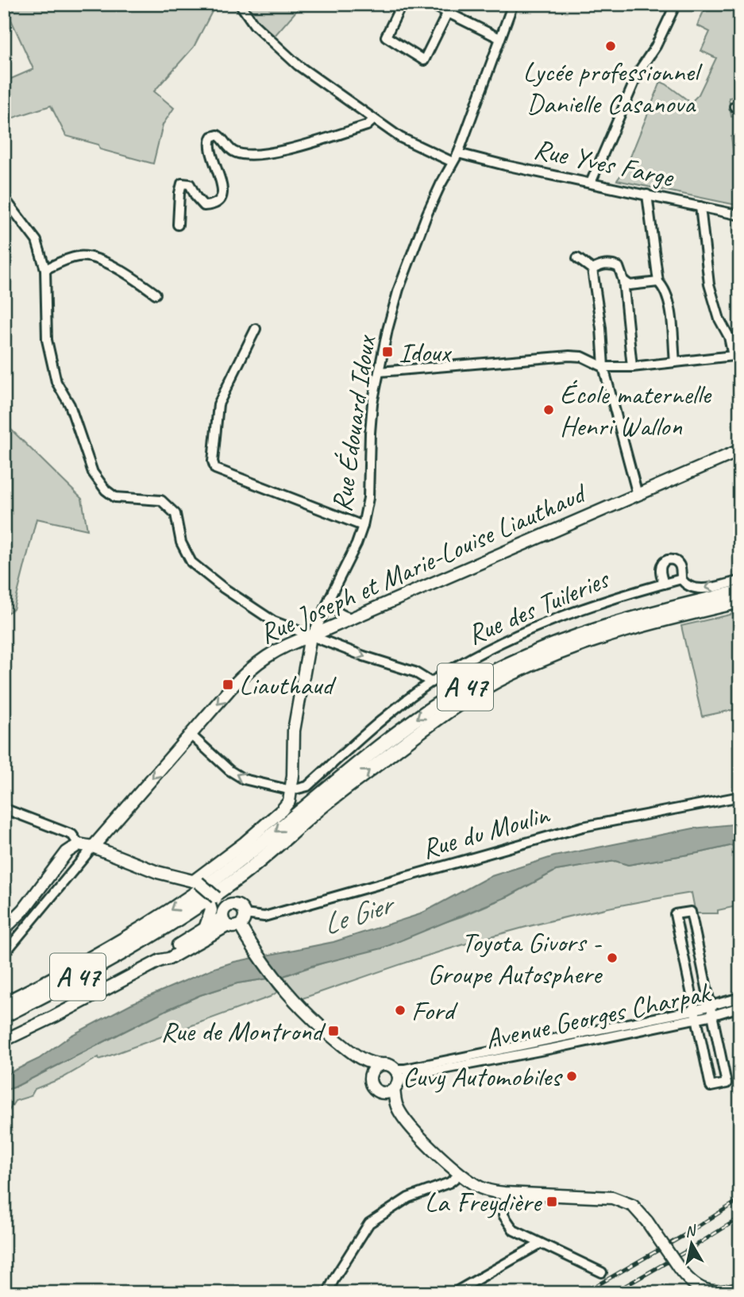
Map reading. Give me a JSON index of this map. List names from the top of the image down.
{
  "streets": {
    "highway": ["A 47"],
    "main road": ["Rue Joseph et Marie-Louise Liauthaud"],
    "street": [
      "Rue Yves Farge",
      "Rue Édouard Idoux",
      "Rue des Tuileries",
      "Rue du Moulin",
      "Avenue Georges Charpak"
    ]
  },
  "crossings": [
    ["Rue Yves Farge", "Rue Édouard Idoux"],
    ["Rue Édouard Idoux", "Rue Joseph et Marie-Louise Liauthaud"]
  ],
  "one_way": ["Rue Joseph et Marie-Louise Liauthaud"],
  "water": ["Le Gier"],
  "places": {
    "other": [
      "Lycée professionnel Danielle Casanova",
      "École maternelle Henri Wallon",
      "Toyota Givors - Groupe Autosphere",
      "Ford",
      "Cuvy Automobiles"
    ],
    "transit": [
      "Idoux",
      "Liauthaud",
      "Rue de Montrond",
      "La Freydière"
    ]
  },
  "north": "top"
}
